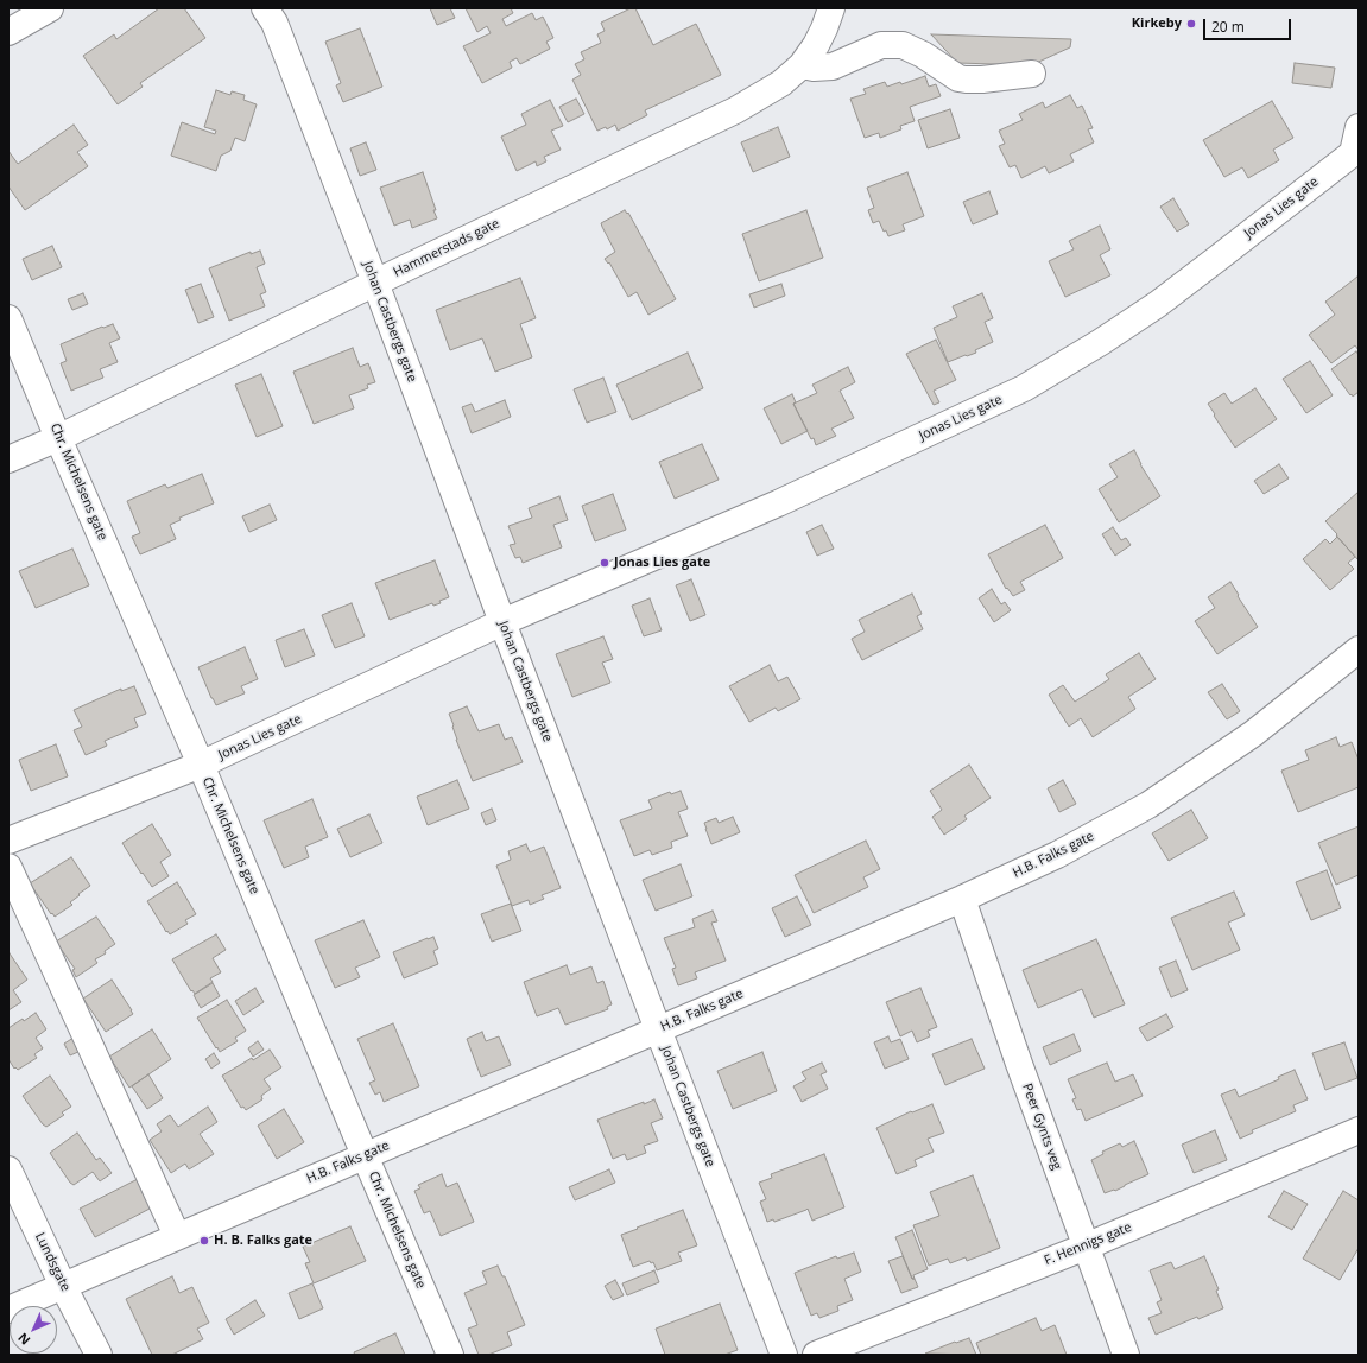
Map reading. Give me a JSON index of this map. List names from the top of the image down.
{
  "streets": {
    "street": [
      "Jonas Lies gate",
      "Hammerstads gate",
      "Johan Castbergs gate",
      "Chr. Michelsens gate",
      "H.B. Falks gate",
      "Peer Gynts veg",
      "F. Hennigs gate",
      "Lundsgate"
    ]
  },
  "crossings": [
    ["Jonas Lies gate", "Johan Castbergs gate"],
    ["Jonas Lies gate", "Chr. Michelsens gate"],
    ["Hammerstads gate", "Johan Castbergs gate"],
    ["Hammerstads gate", "Chr. Michelsens gate"],
    ["Johan Castbergs gate", "H.B. Falks gate"],
    ["Chr. Michelsens gate", "H.B. Falks gate"],
    ["H.B. Falks gate", "Peer Gynts veg"],
    ["H.B. Falks gate", "Lundsgate"],
    ["Peer Gynts veg", "F. Hennigs gate"]
  ],
  "places": ["Kirkeby", "Jonas Lies gate", "H. B. Falks gate"],
  "scale_bar": "20 m",
  "north": "bottom left"
}
